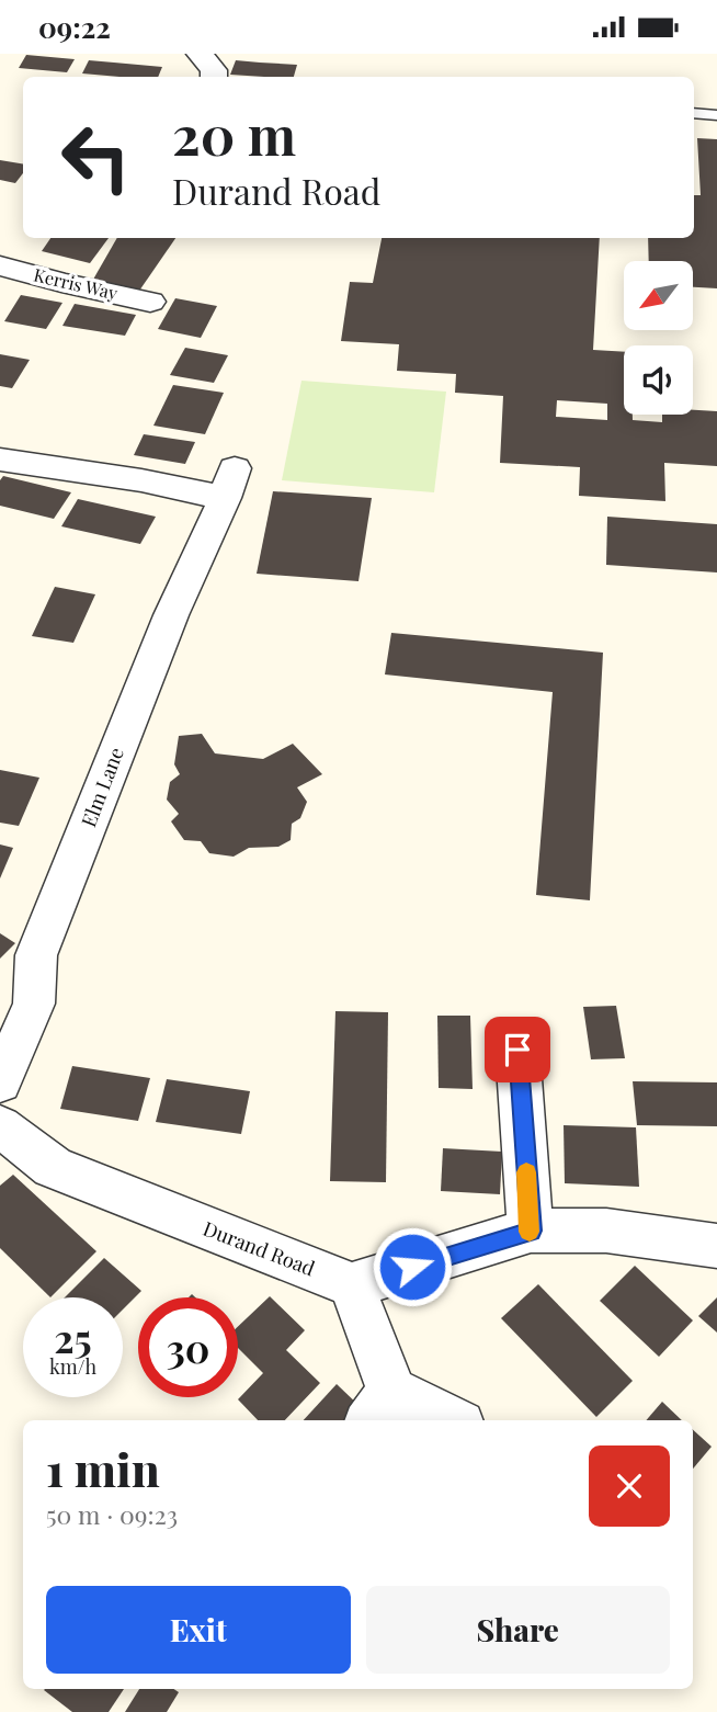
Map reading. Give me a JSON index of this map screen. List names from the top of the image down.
{
  "streets": {
    "street": ["Kerris Way", "Elm Lane", "Durand Road"]
  },
  "north": "bottom left",
  "page": {
    "status": "09:22",
    "turn": ["20 m", "Durand Road"],
    "speed": "25 km/h",
    "limit": "30",
    "heading": ["1 min", "50 m · 09:23"],
    "buttons": ["Exit", "Share"]
  }
}
